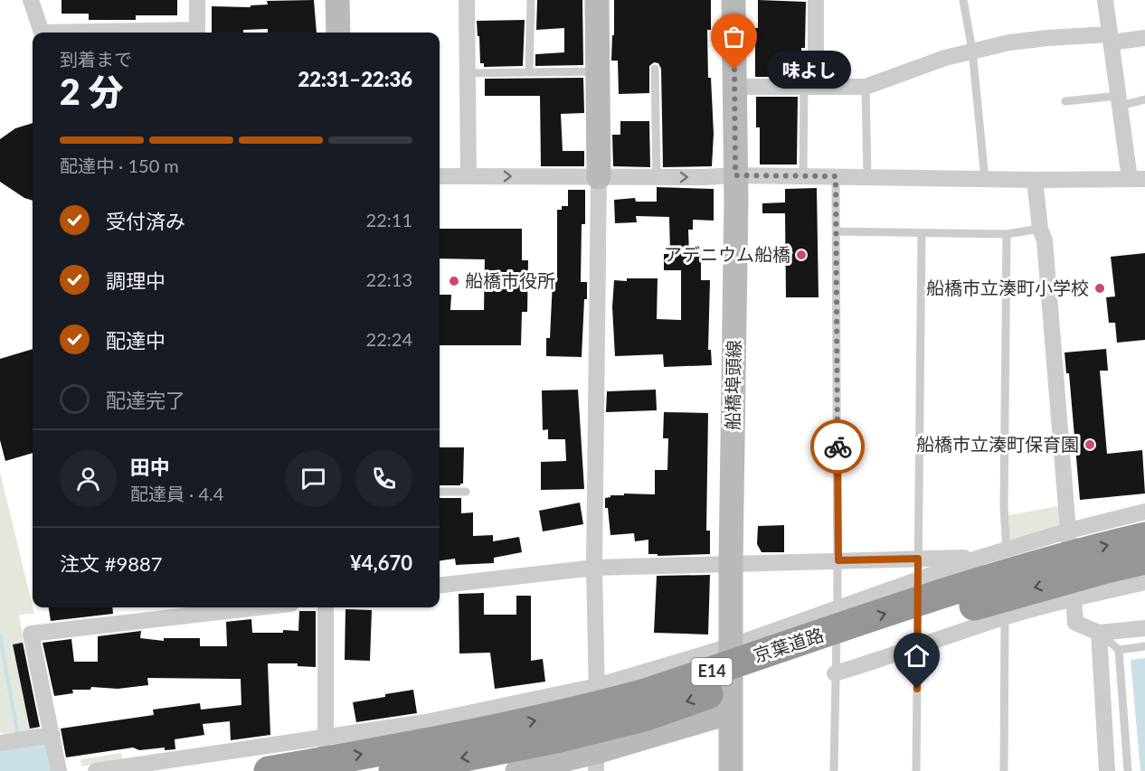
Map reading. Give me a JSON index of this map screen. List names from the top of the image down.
{
  "streets": {
    "highway": ["京葉道路", "E14"],
    "main road": ["船橋埠頭線"]
  },
  "places": [
    "味よし",
    "アデニウム船橋",
    "船橋市役所",
    "船橋市立湊町小学校",
    "船橋市立湊町保育園"
  ],
  "page": {
    "heading": ["2 分", "到着まで", "22:31–22:36"],
    "panel": [
      "田中",
      "配達員 · 4.4",
      "注文 #9887",
      "¥4,670"
    ],
    "bubble": "味よし",
    "bar": "配達中 · 150 m",
    "list": [
      ["受付済み", "22:11"],
      ["調理中", "22:13"],
      ["配達中", "22:24"],
      "配達完了"
    ]
  }
}
